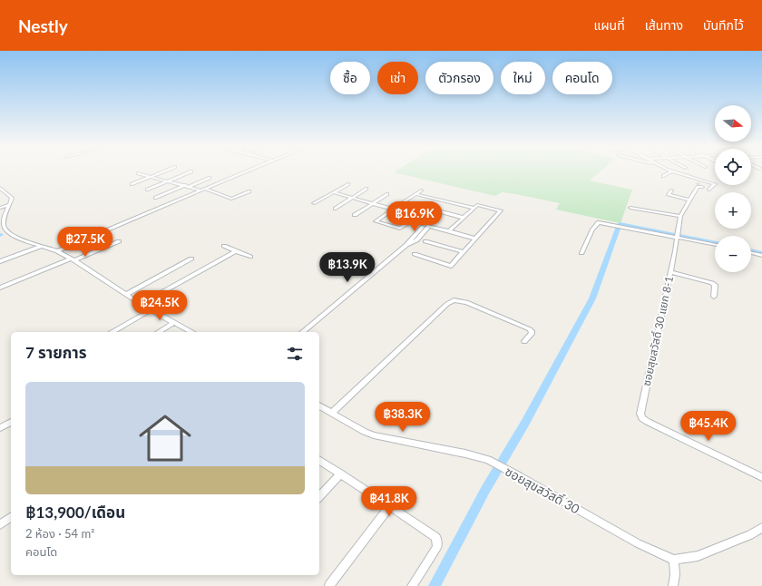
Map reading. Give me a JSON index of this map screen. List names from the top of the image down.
{
  "streets": {
    "street": ["ซอยสุขสวัสดิ์ 30 แยก 8-1", "ซอยสุขสวัสดิ์ 30"]
  },
  "north": "right",
  "page": {
    "header": "Nestly",
    "nav": ["แผนที่", "เส้นทาง", "บันทึกไว้"],
    "chip": [
      "ซื้อ",
      "เช่า",
      "ตัวกรอง",
      "ใหม่",
      "คอนโด"
    ],
    "map_buttons": ["+", "−"],
    "price": [
      "฿16.9K",
      "฿27.5K",
      "฿13.9K",
      "฿24.5K",
      "฿38.3K",
      "฿45.4K",
      "฿41.8K"
    ],
    "heading": "7 รายการ",
    "list": [
      {
        "name": "฿13,900/เดือน",
        "note": "2 ห้อง · 54 m² · คอนโด"
      }
    ]
  }
}
